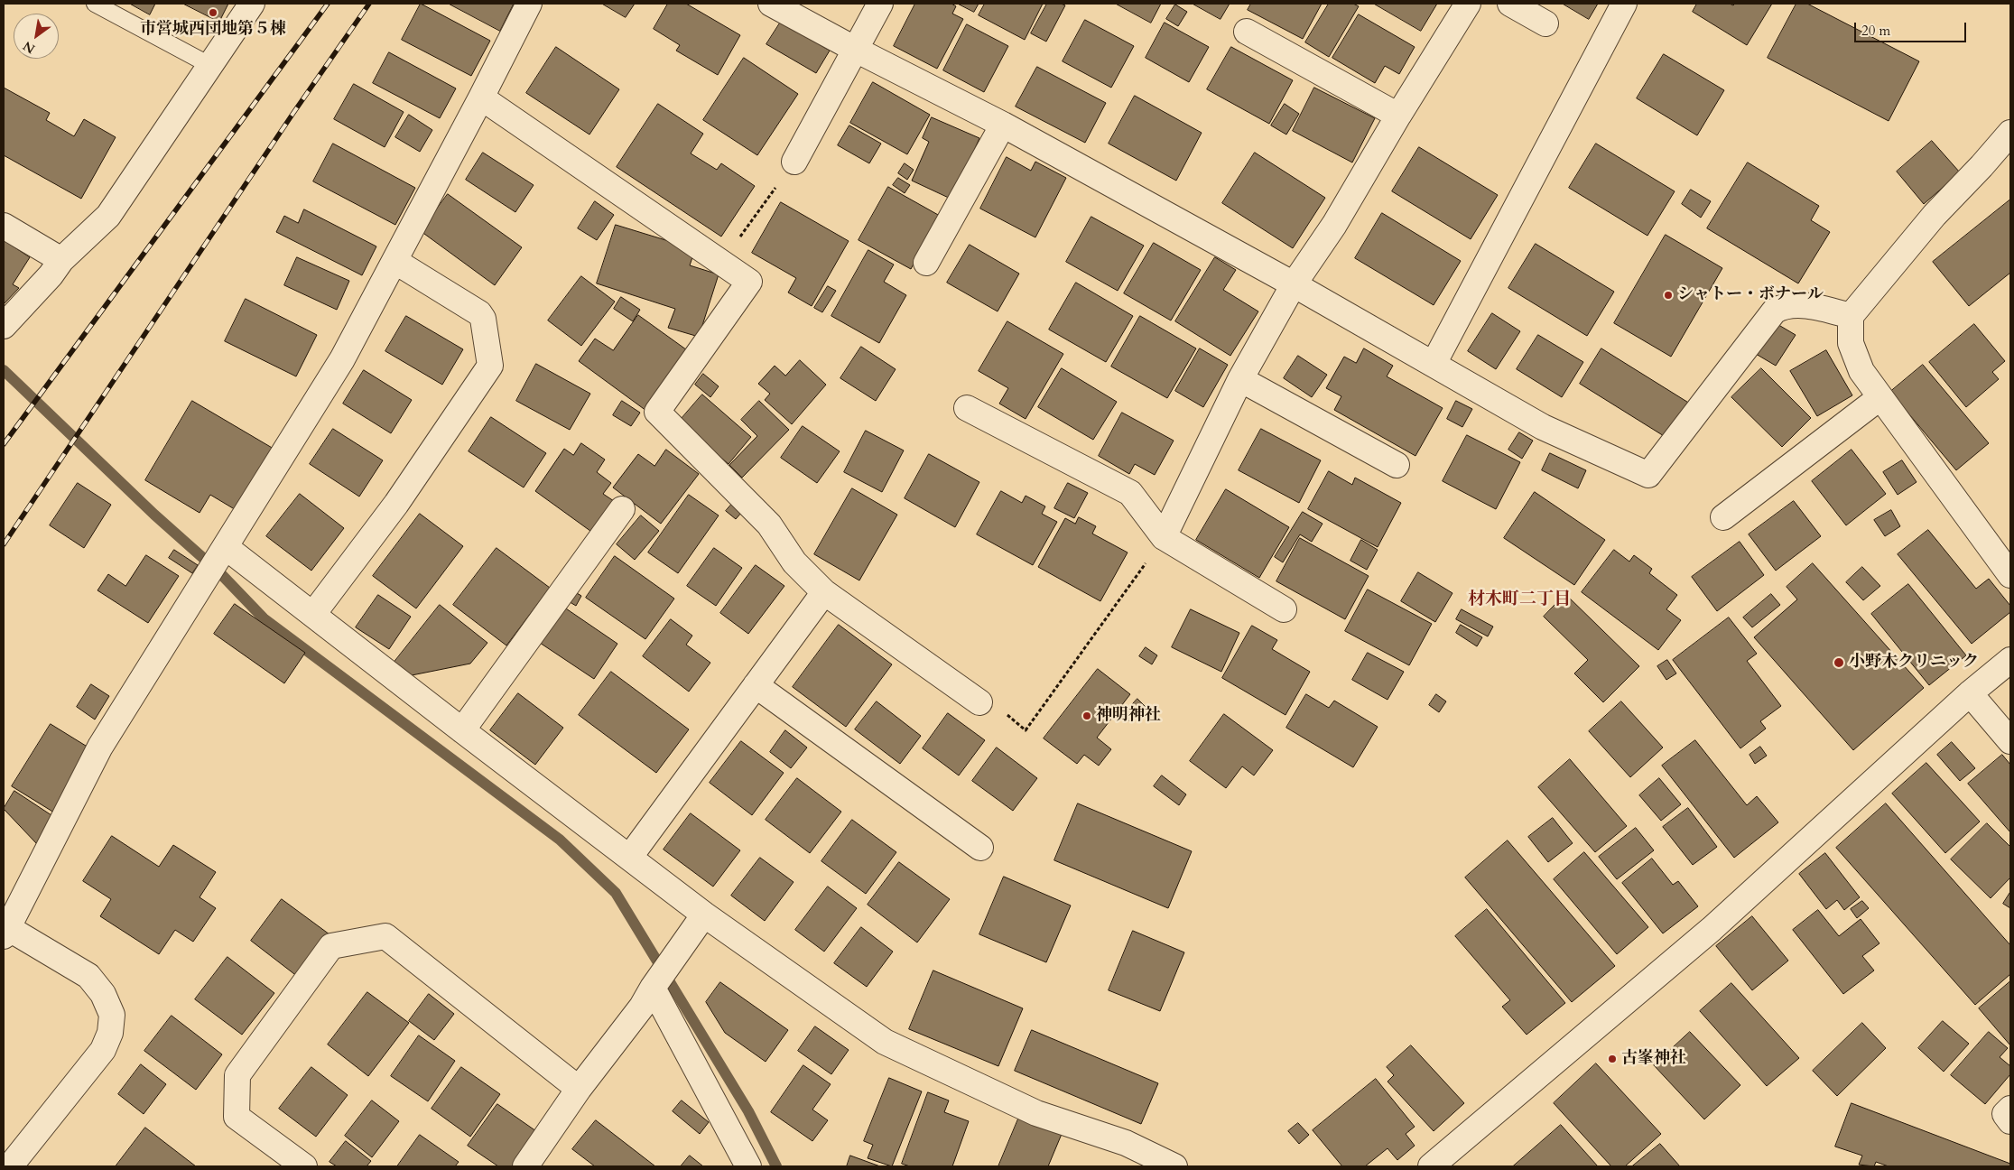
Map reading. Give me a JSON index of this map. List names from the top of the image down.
{
  "districts": ["材木町二丁目"],
  "places": [
    "市営城西団地第５棟",
    "シャトー・ボナール",
    "小野木クリニック",
    "神明神社",
    "古峯神社"
  ],
  "scale_bar": "20 m",
  "north": "bottom left"
}
